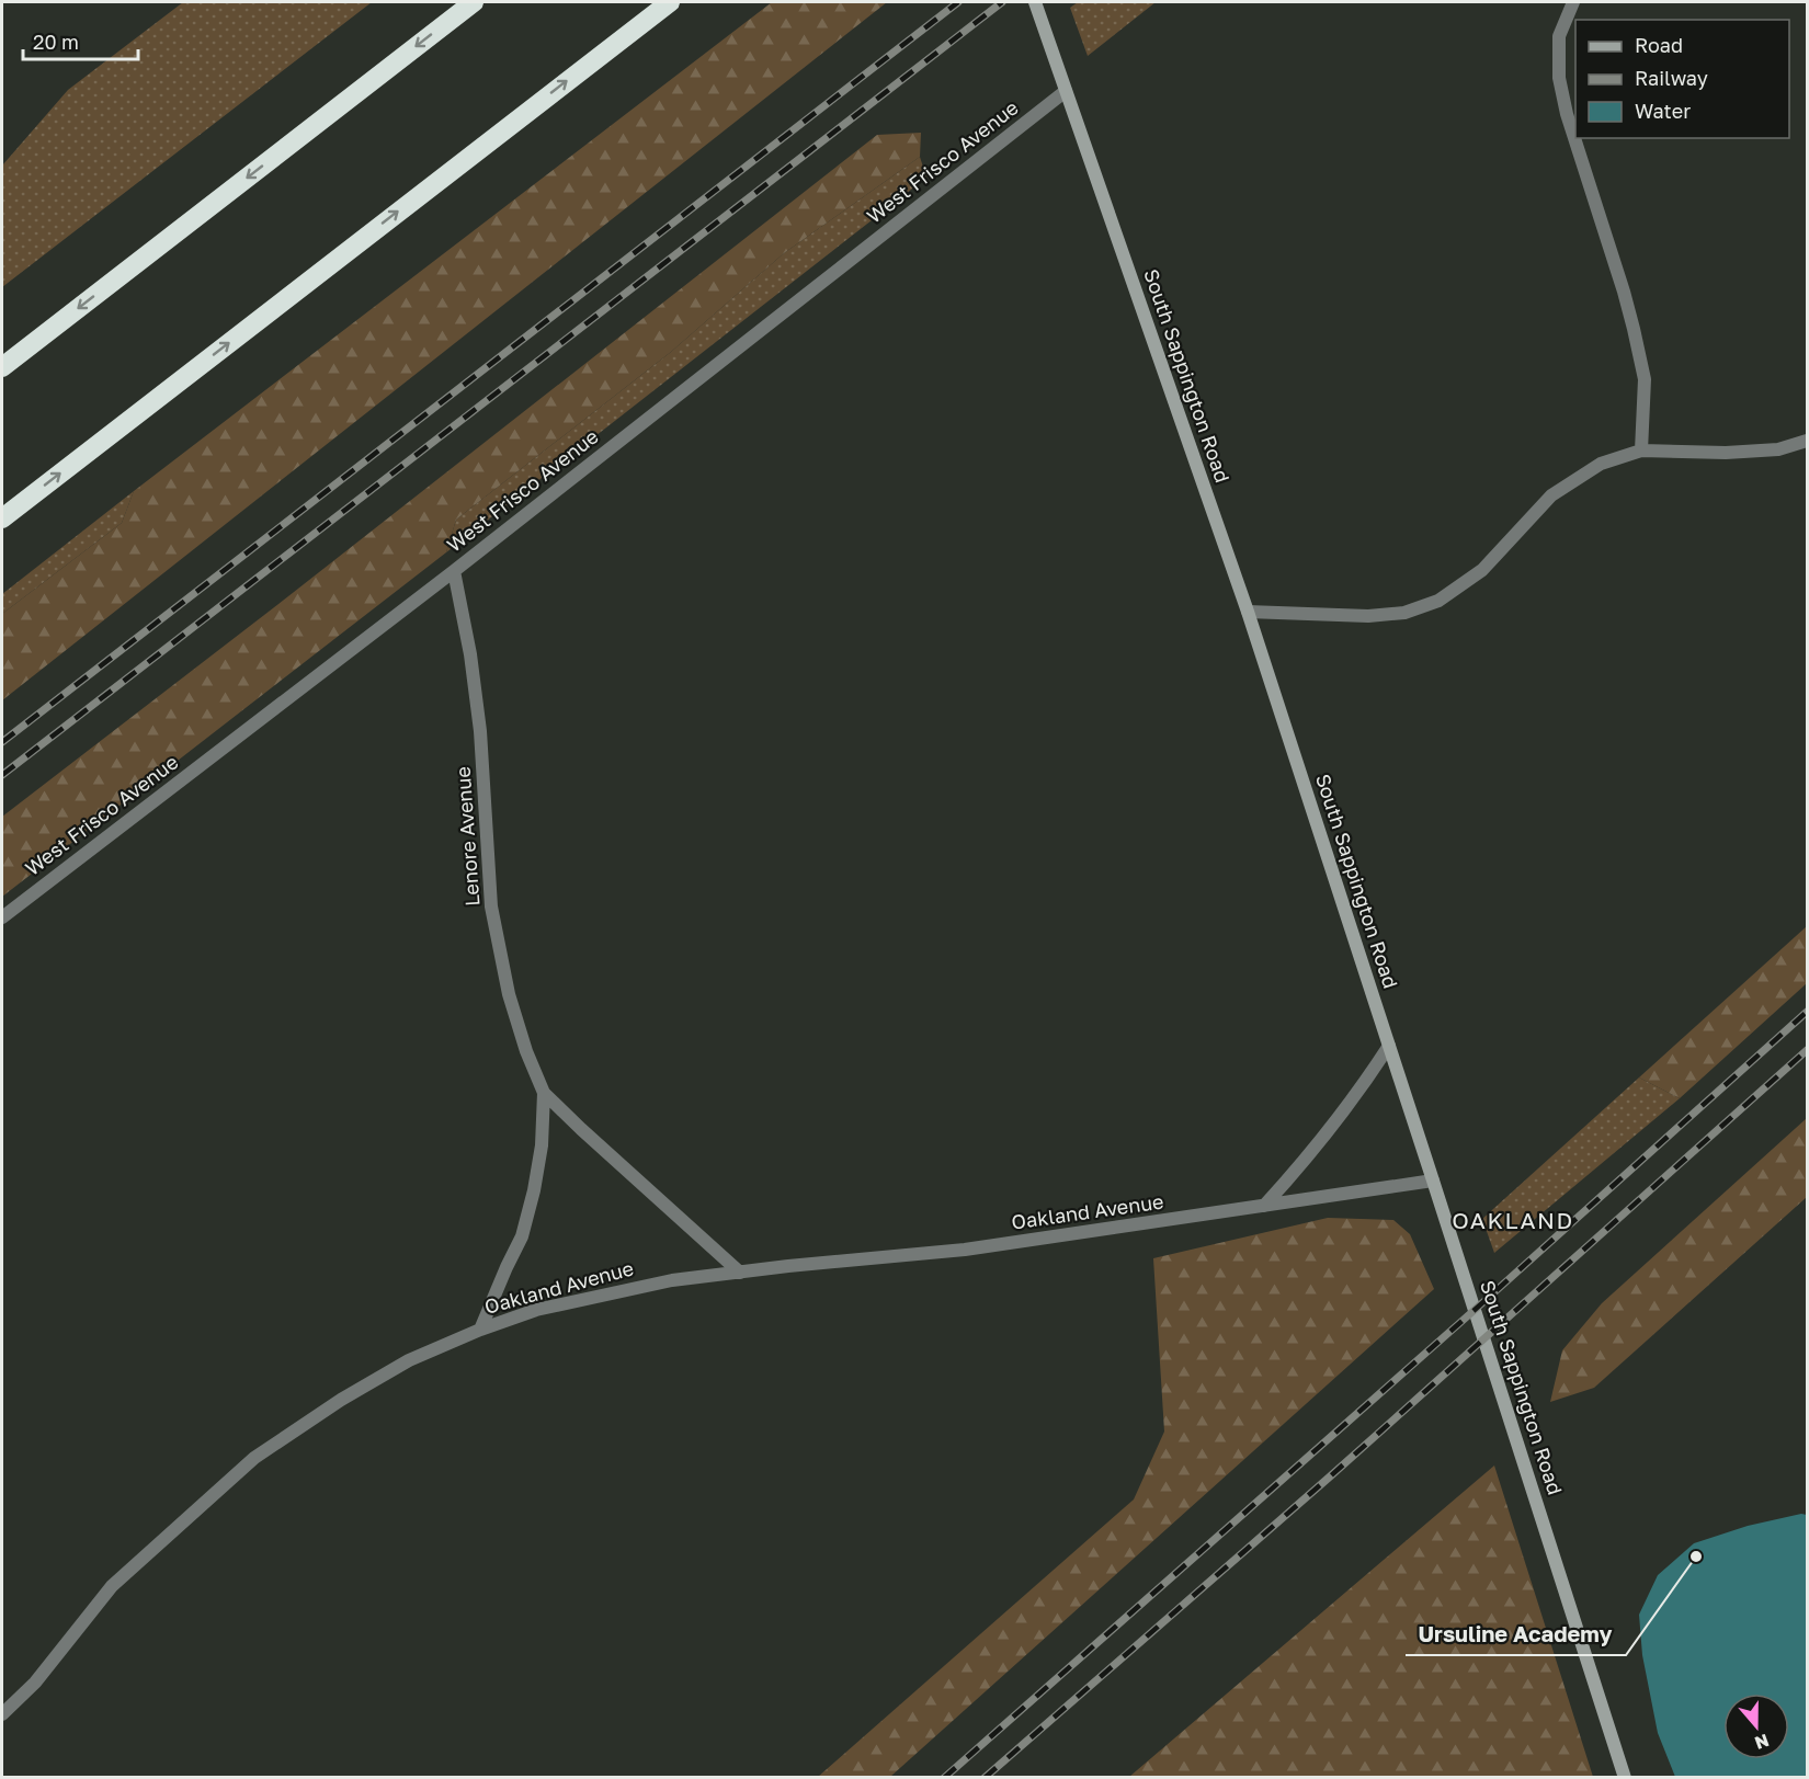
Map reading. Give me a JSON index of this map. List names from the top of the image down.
{
  "streets": {
    "street": [
      "West Frisco Avenue",
      "South Sappington Road",
      "Lenore Avenue",
      "Oakland Avenue"
    ]
  },
  "crossings": [
    ["West Frisco Avenue", "South Sappington Road"],
    ["West Frisco Avenue", "Lenore Avenue"],
    ["South Sappington Road", "Oakland Avenue"],
    ["Lenore Avenue", "Oakland Avenue"]
  ],
  "districts": ["OAKLAND"],
  "places": ["Ursuline Academy"],
  "legend": ["Road", "Railway", "Water"],
  "scale_bar": "20 m",
  "north": "bottom"
}
